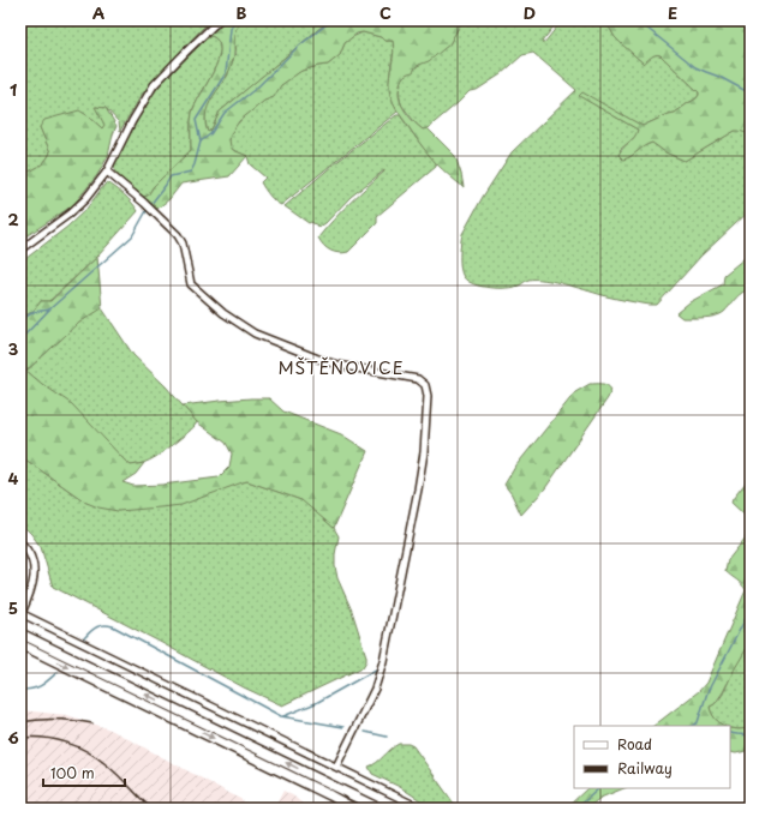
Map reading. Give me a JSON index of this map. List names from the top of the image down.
{
  "districts": ["MŠTĚNOVICE"],
  "legend": ["Road", "Railway"],
  "scale_bar": "100 m",
  "grid": {
    "columns": [
      "A",
      "B",
      "C",
      "D",
      "E"
    ],
    "rows": [
      "1",
      "2",
      "3",
      "4",
      "5",
      "6"
    ]
  }
}
